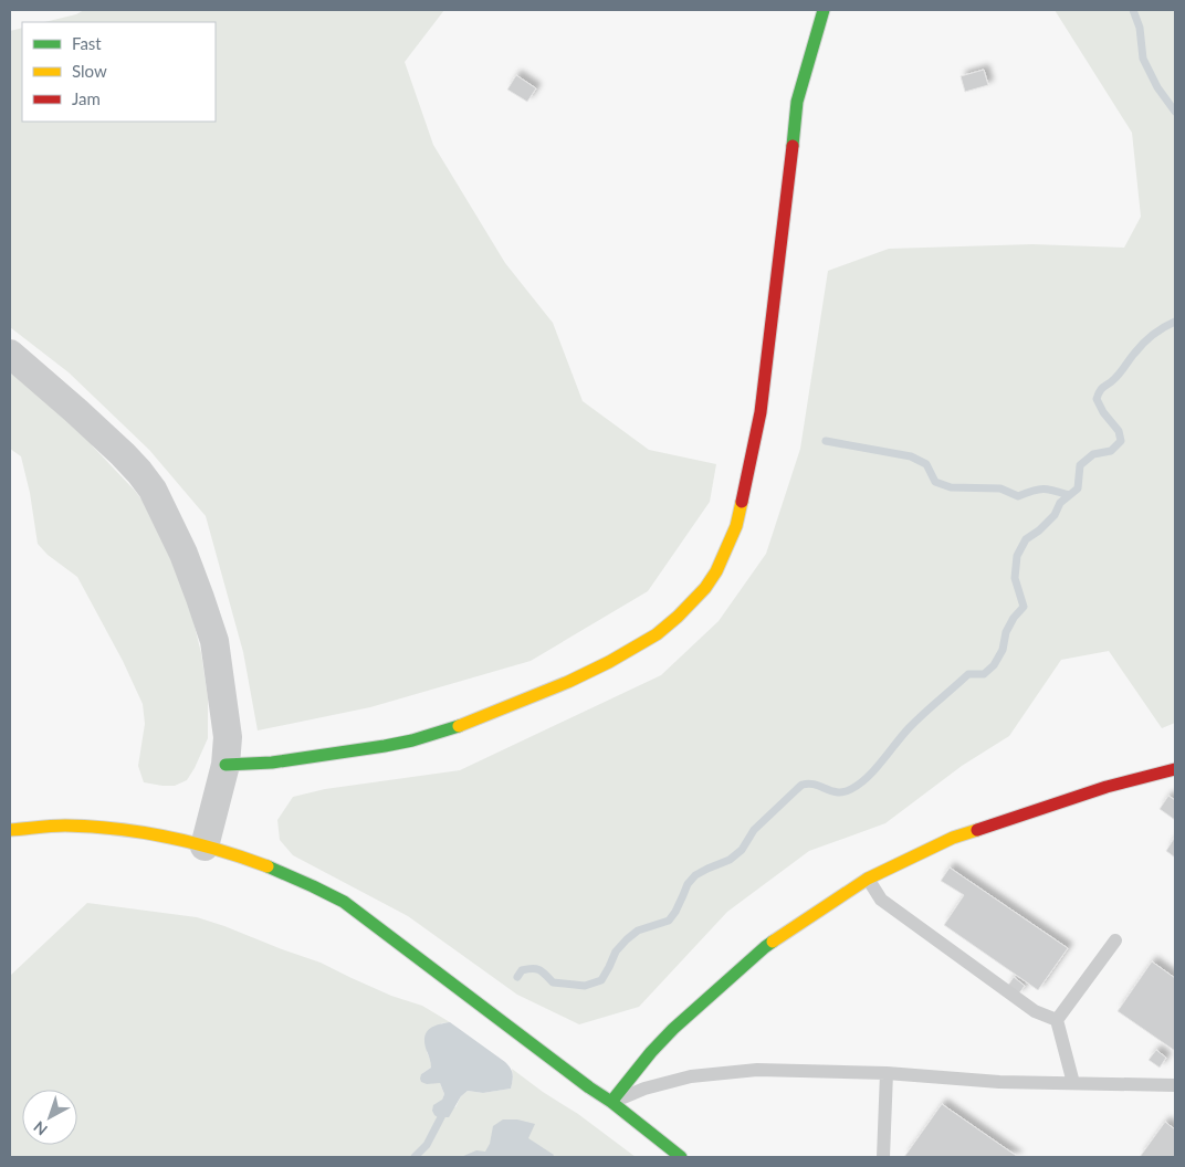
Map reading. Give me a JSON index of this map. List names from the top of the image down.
{
  "legend": ["Fast", "Slow", "Jam"],
  "north": "bottom left"
}
